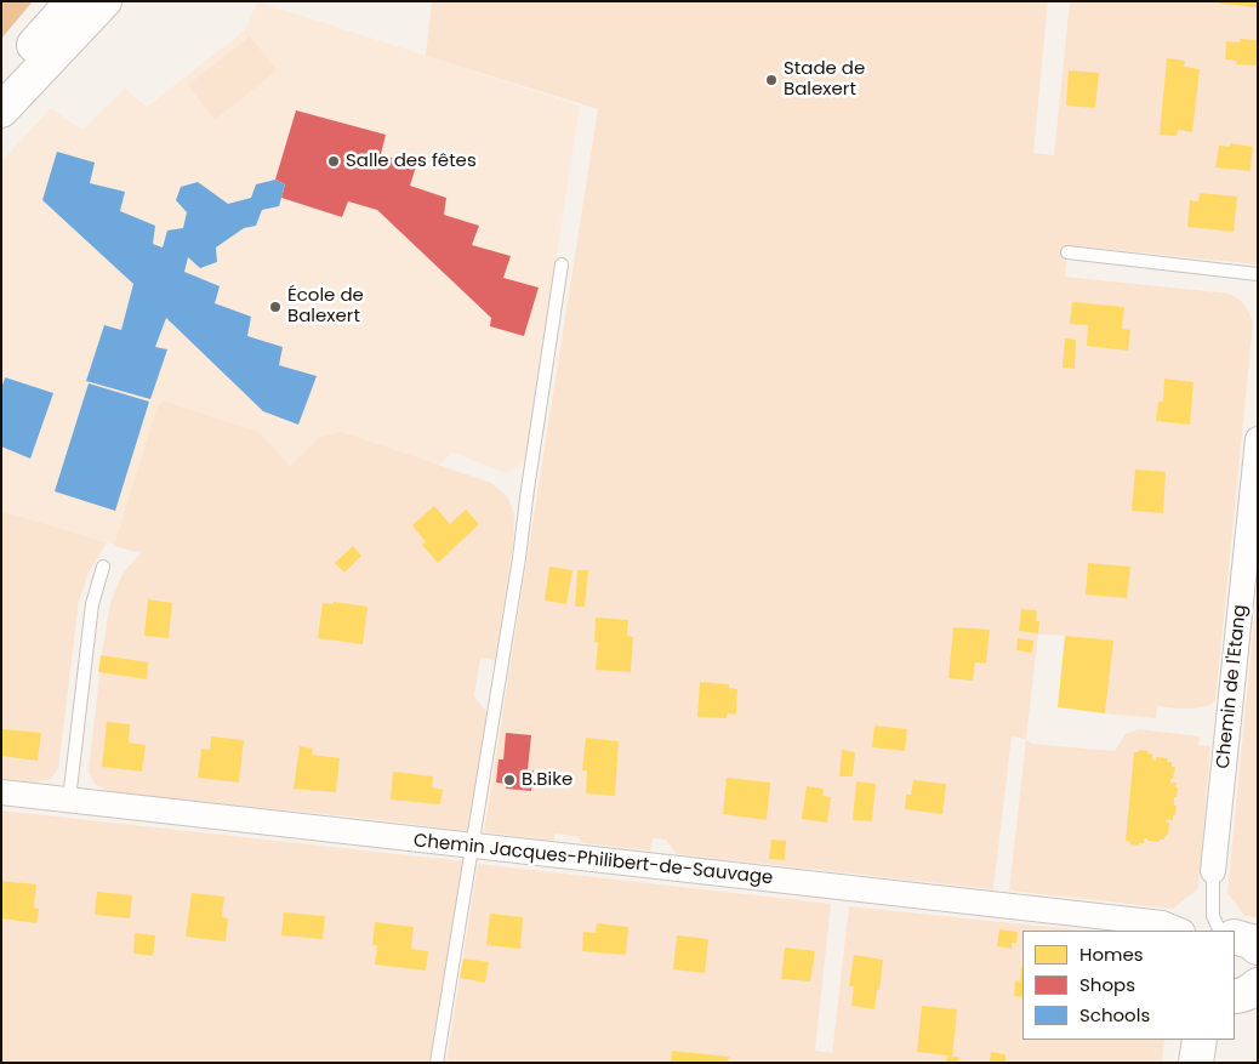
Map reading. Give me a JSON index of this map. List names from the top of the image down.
{
  "streets": {
    "street": ["Chemin de l'Etang", "Chemin Jacques-Philibert-de-Sauvage"]
  },
  "places": [
    "Stade de Balexert",
    "Salle des fêtes",
    "École de Balexert",
    "B.Bike"
  ],
  "legend": ["Homes", "Shops", "Schools"]
}
